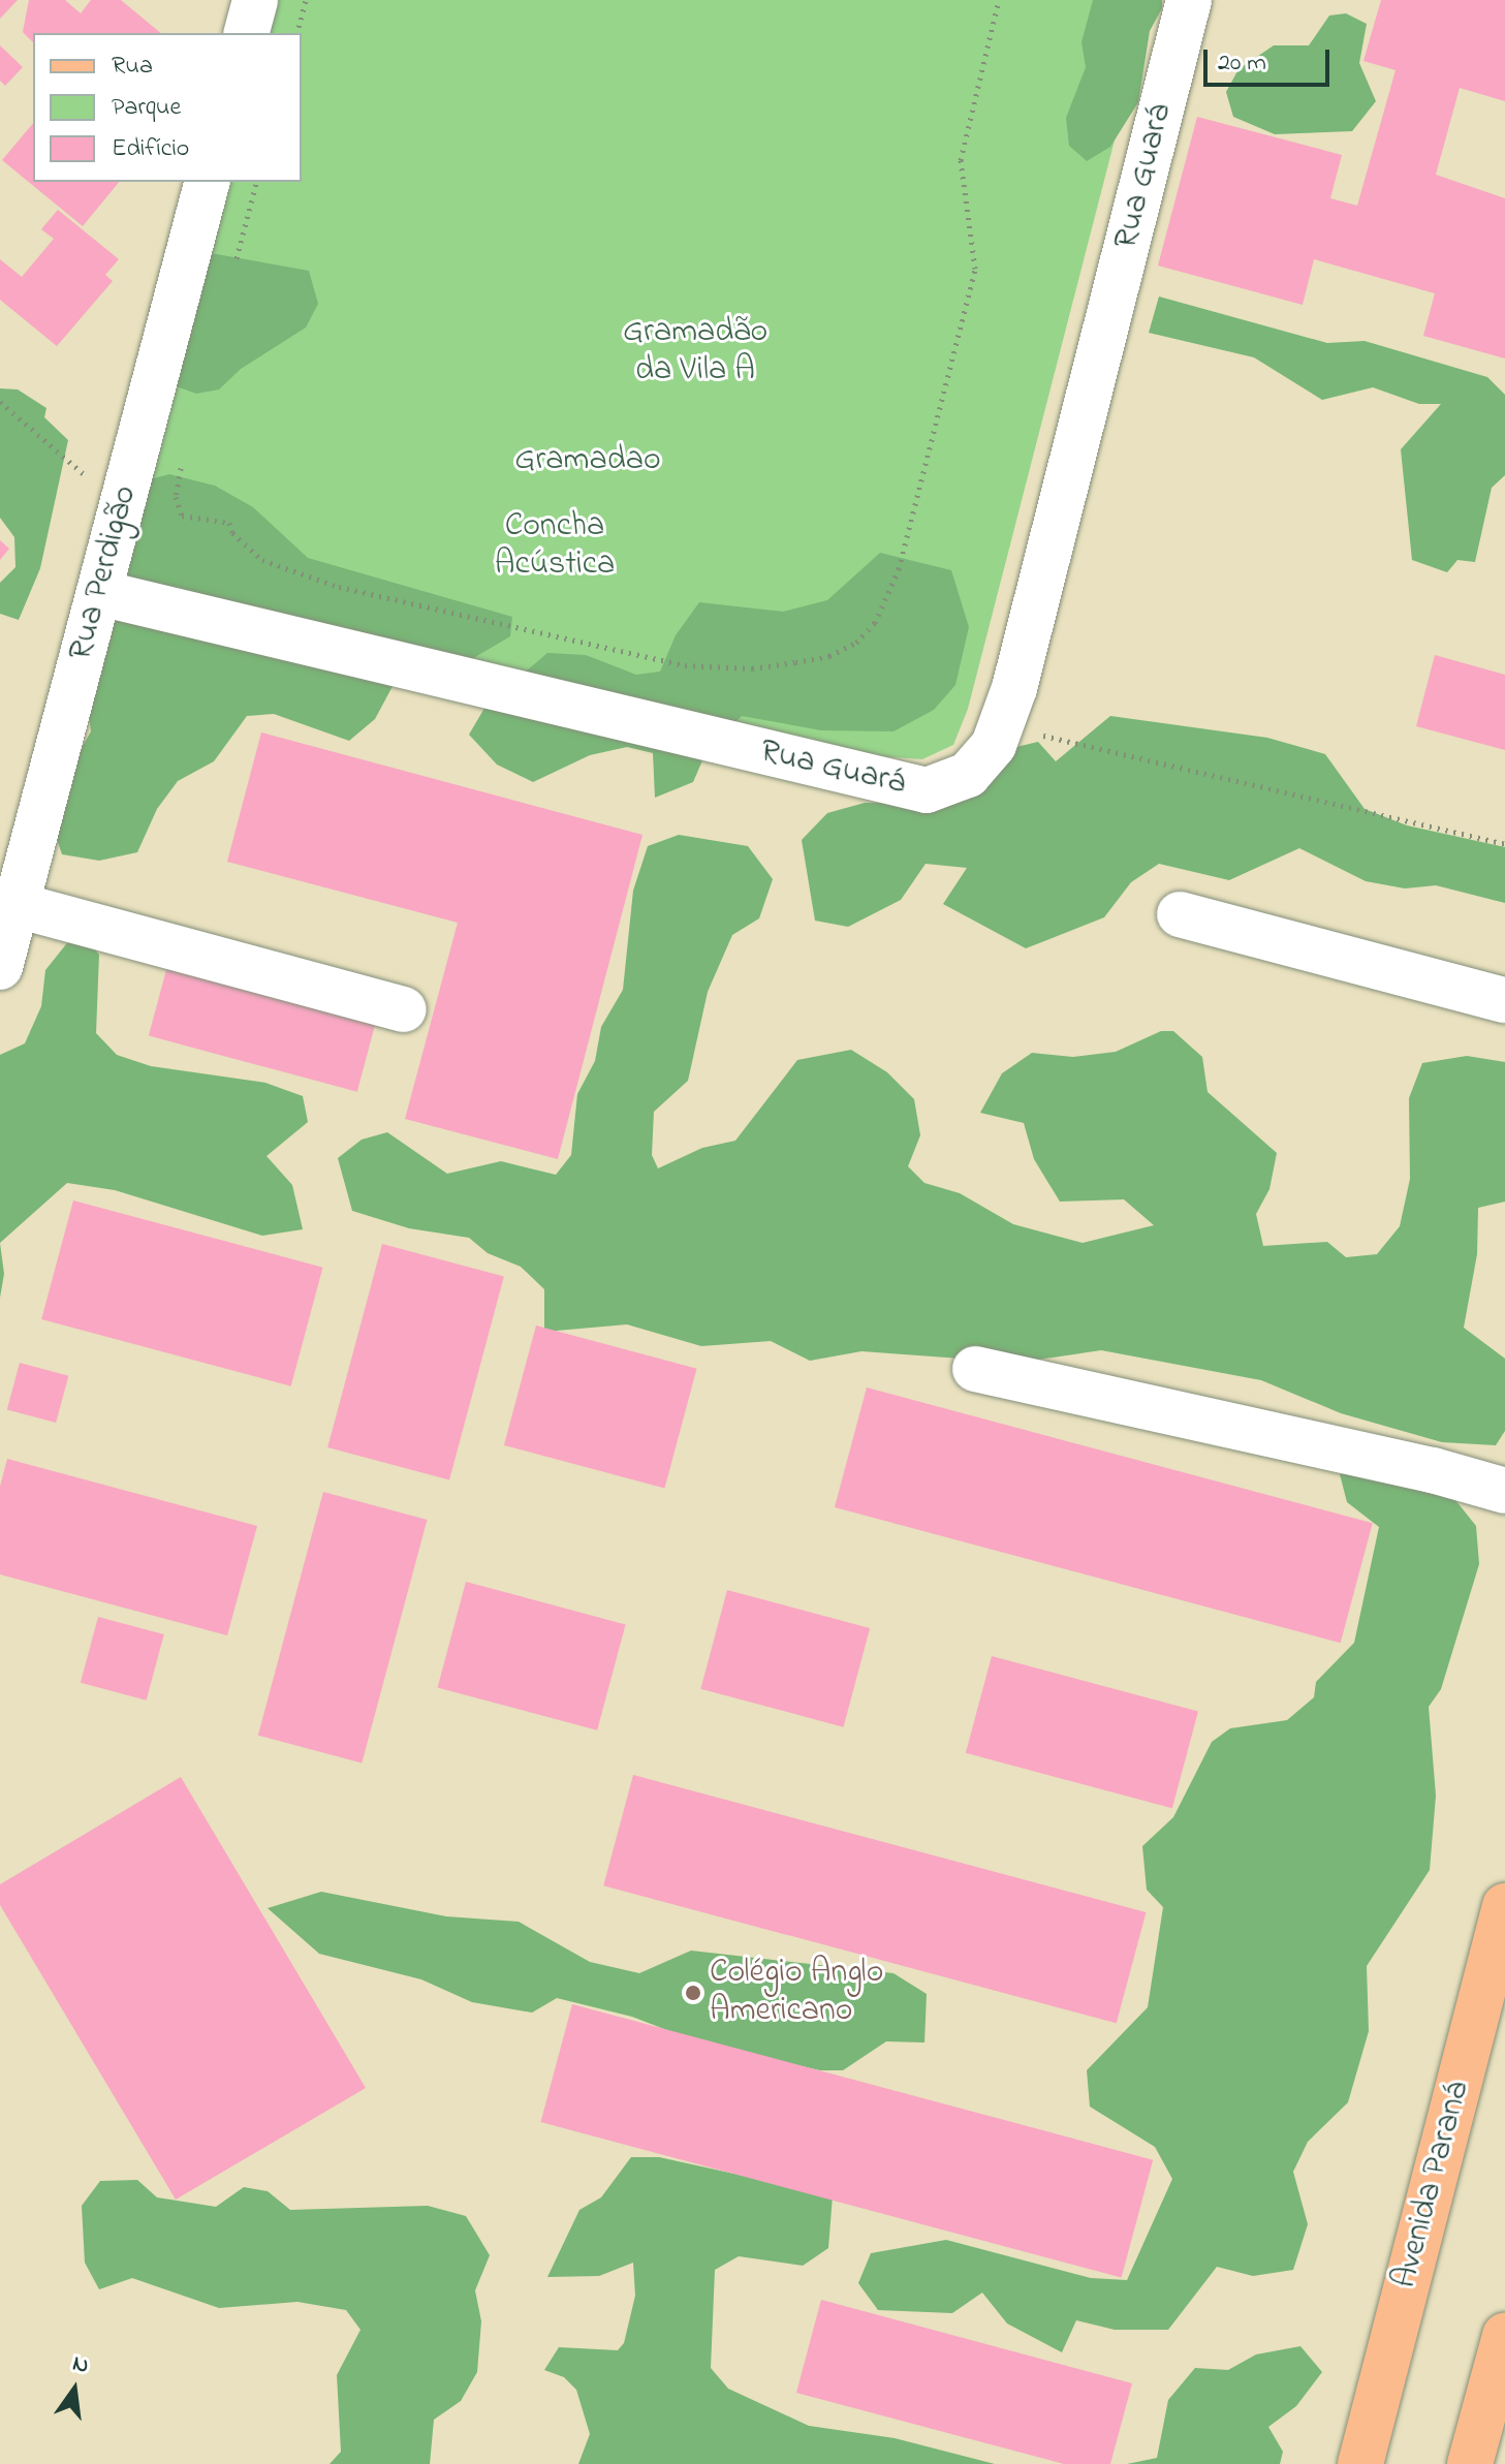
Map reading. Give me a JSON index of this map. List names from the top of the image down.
{
  "streets": {
    "main road": ["Avenida Paraná"],
    "street": ["Rua Guará", "Rua Perdigão"]
  },
  "crossings": [
    ["Rua Guará", "Rua Perdigão"]
  ],
  "parks": ["Gramadão da Vila A", "Gramadao", "Concha Acústica"],
  "places": ["Colégio Anglo Americano"],
  "legend": ["Rua", "Parque", "Edifício"],
  "scale_bar": "20 m",
  "north": "top"
}
